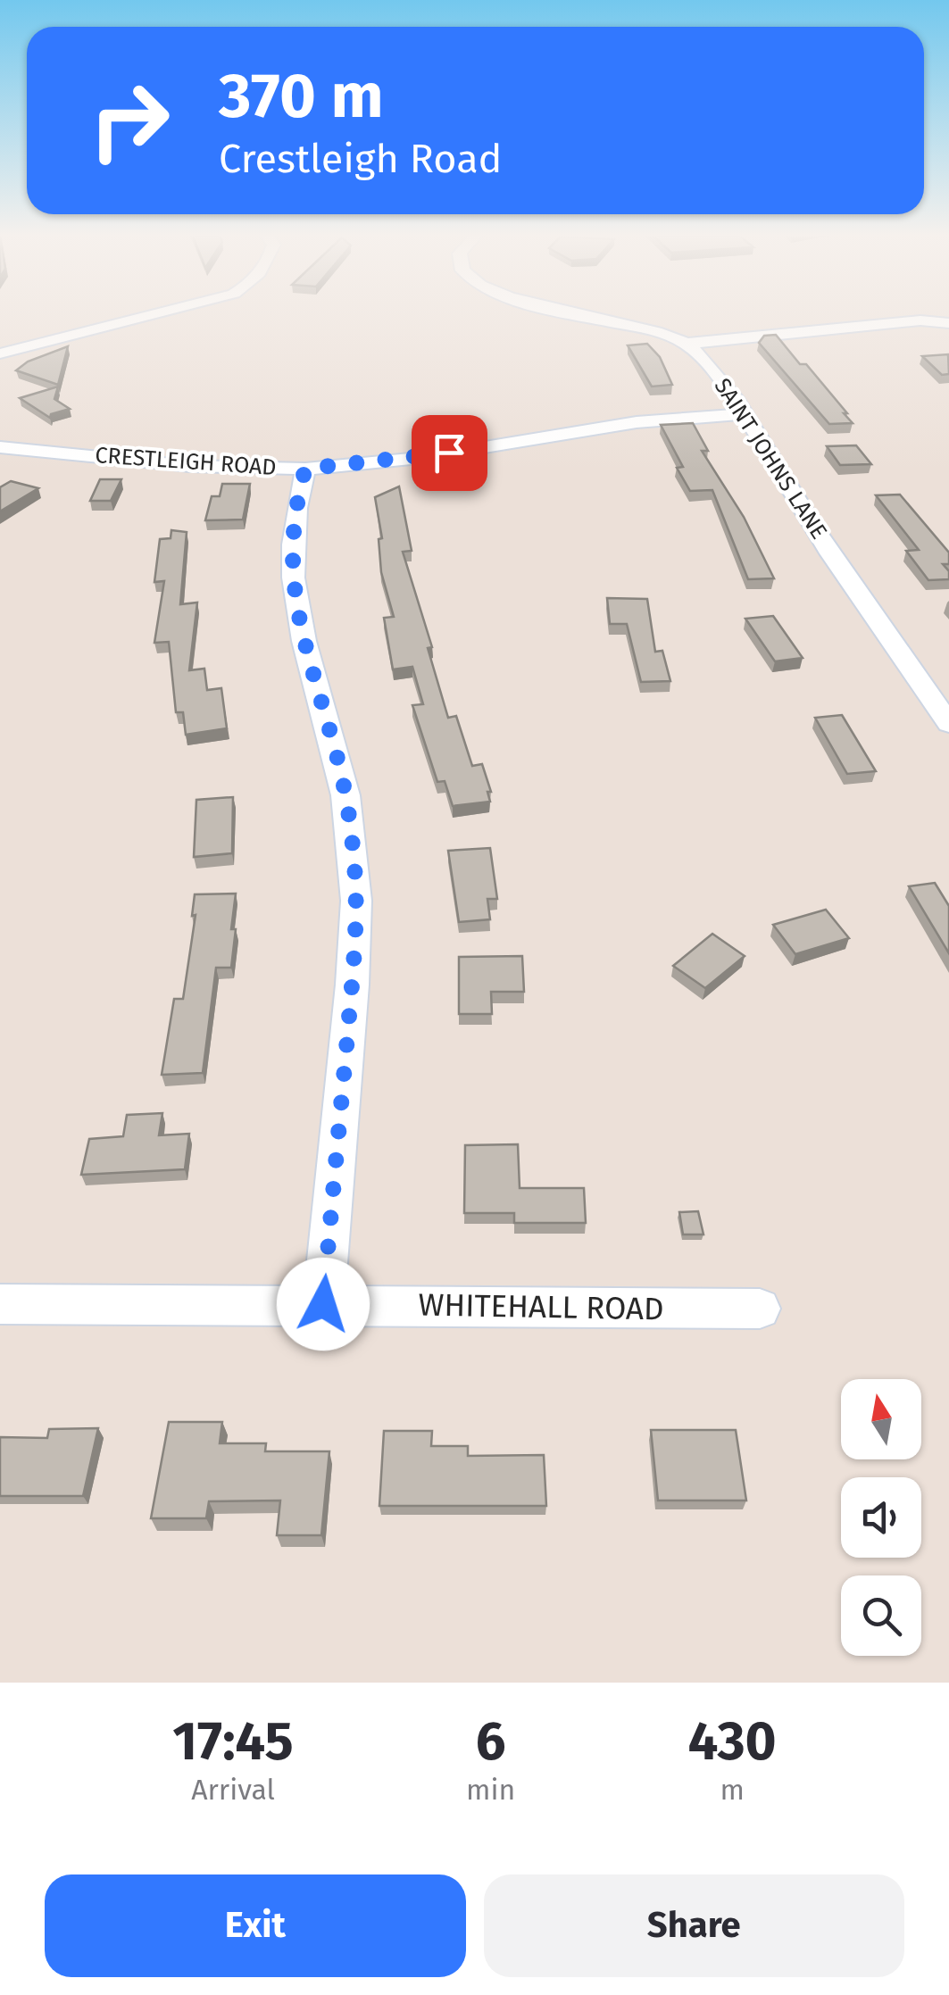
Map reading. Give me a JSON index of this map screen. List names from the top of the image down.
{
  "streets": {
    "street": ["SAINT JOHNS LANE", "CRESTLEIGH ROAD", "WHITEHALL ROAD"]
  },
  "crossings": [
    ["SAINT JOHNS LANE", "CRESTLEIGH ROAD"]
  ],
  "north": "top",
  "page": {
    "turn": ["370 m", "Crestleigh Road"],
    "eta": [
      "17:45",
      "Arrival",
      "6",
      "min",
      "430",
      "m"
    ],
    "buttons": ["Exit", "Share"]
  }
}
